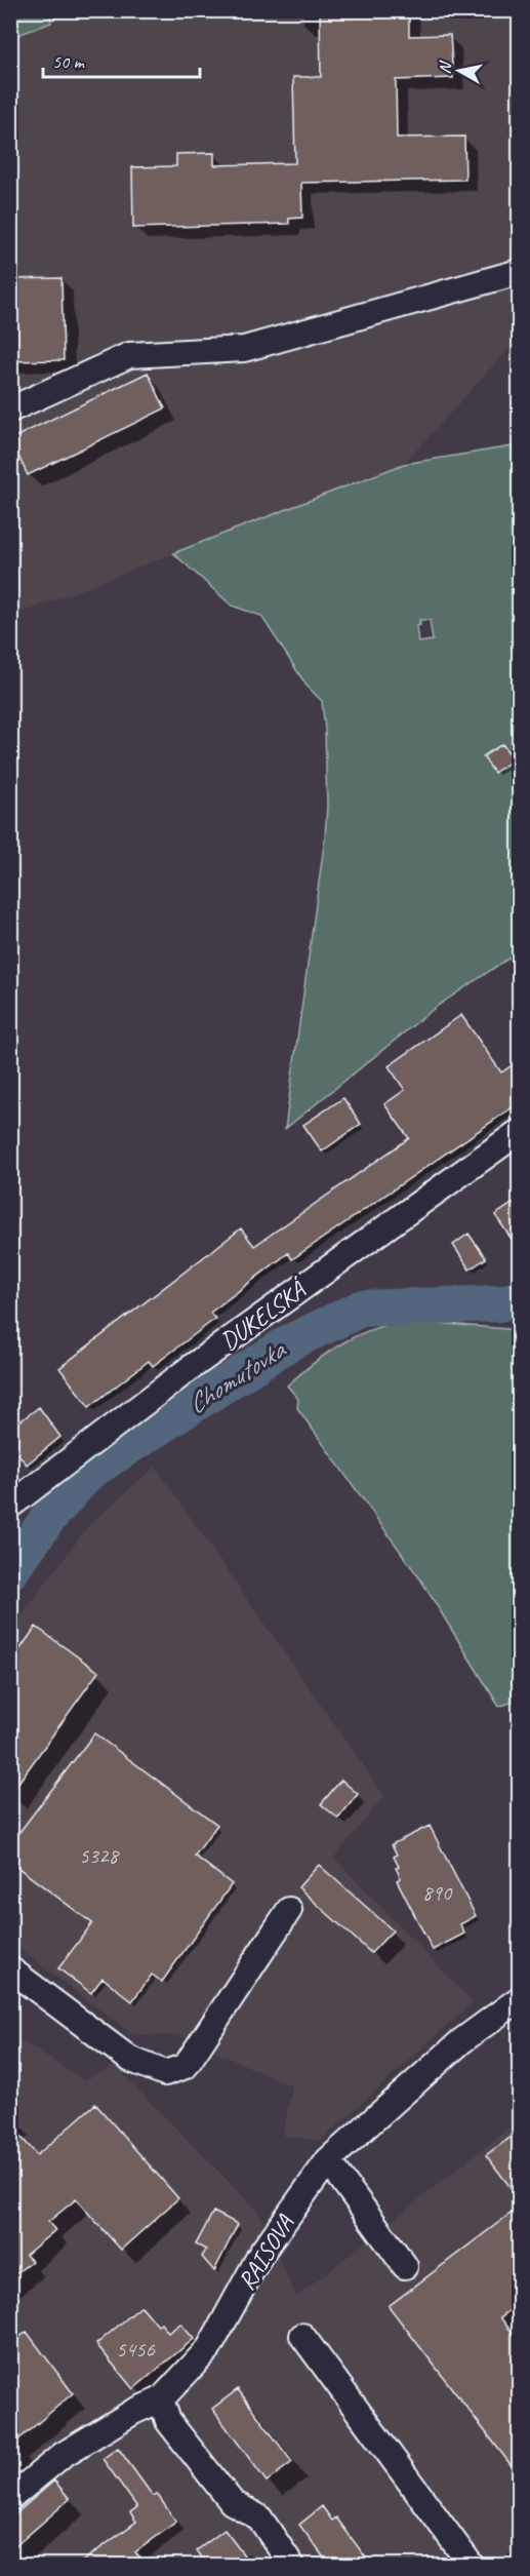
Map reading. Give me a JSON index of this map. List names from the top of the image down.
{
  "streets": {
    "street": ["DUKELSKÁ", "RAISOVA"]
  },
  "water": ["Chomutovka"],
  "house_numbers": ["5328", "890", "5456"],
  "scale_bar": "50 m",
  "north": "left"
}
